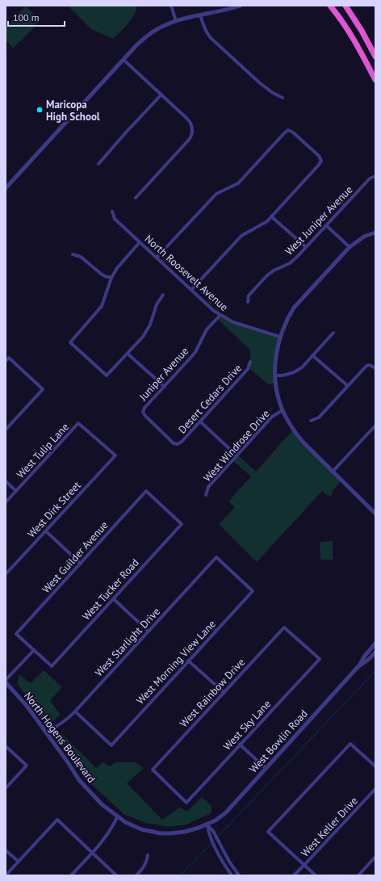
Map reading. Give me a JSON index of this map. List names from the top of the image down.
{
  "streets": {
    "street": [
      "West Juniper Avenue",
      "North Roosevelt Avenue",
      "Juniper Avenue",
      "Desert Cedars Drive",
      "West Windrose Drive",
      "West Tulip Lane",
      "West Dirk Street",
      "West Guilder Avenue",
      "West Tucker Road",
      "West Starlight Drive",
      "West Morning View Lane",
      "West Rainbow Drive",
      "West Sky Lane",
      "North Hogens Boulevard",
      "West Bowlin Road",
      "West Keller Drive"
    ]
  },
  "crossings": [
    ["North Roosevelt Avenue", "Juniper Avenue"],
    ["Juniper Avenue", "Desert Cedars Drive"],
    ["West Tulip Lane", "West Dirk Street"],
    ["West Guilder Avenue", "West Tucker Road"],
    ["West Starlight Drive", "West Morning View Lane"],
    ["West Starlight Drive", "North Hogens Boulevard"],
    ["West Rainbow Drive", "West Sky Lane"],
    ["North Hogens Boulevard", "West Bowlin Road"]
  ],
  "places": ["Maricopa High School"],
  "scale_bar": "100 m"
}
